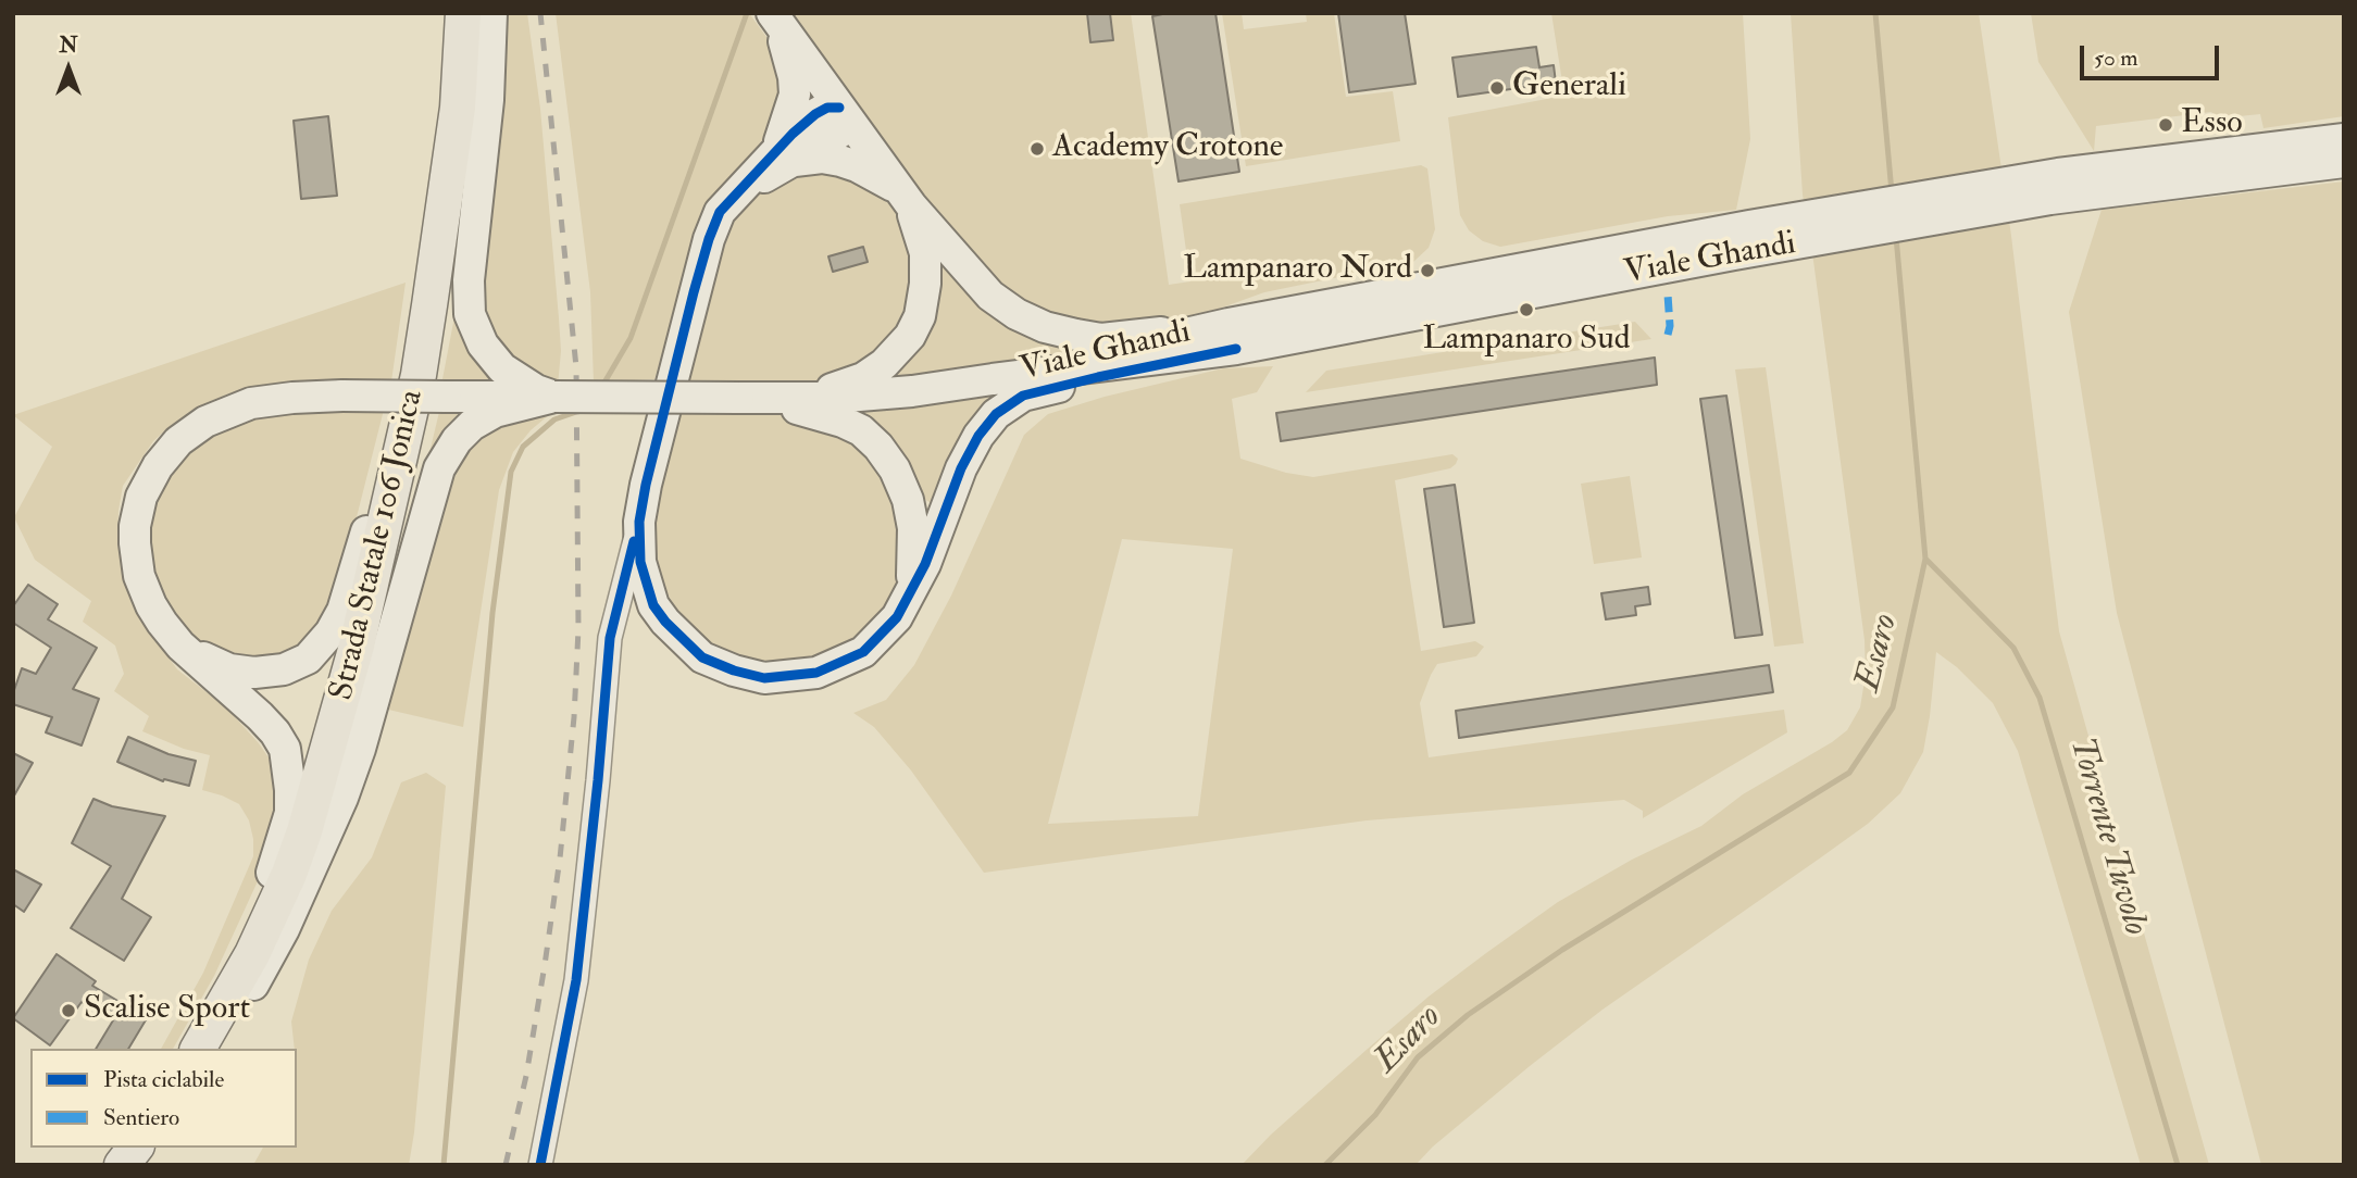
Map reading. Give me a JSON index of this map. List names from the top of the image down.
{
  "streets": {
    "main road": ["Viale Ghandi", "Strada Statale 106 Jonica"]
  },
  "water": ["Esaro", "Torrente Tuvolo"],
  "places": [
    "Generali",
    "Esso",
    "Academy Crotone",
    "Lampanaro Nord",
    "Lampanaro Sud",
    "Scalise Sport"
  ],
  "legend": ["Pista ciclabile", "Sentiero"],
  "scale_bar": "50 m",
  "north": "top"
}
